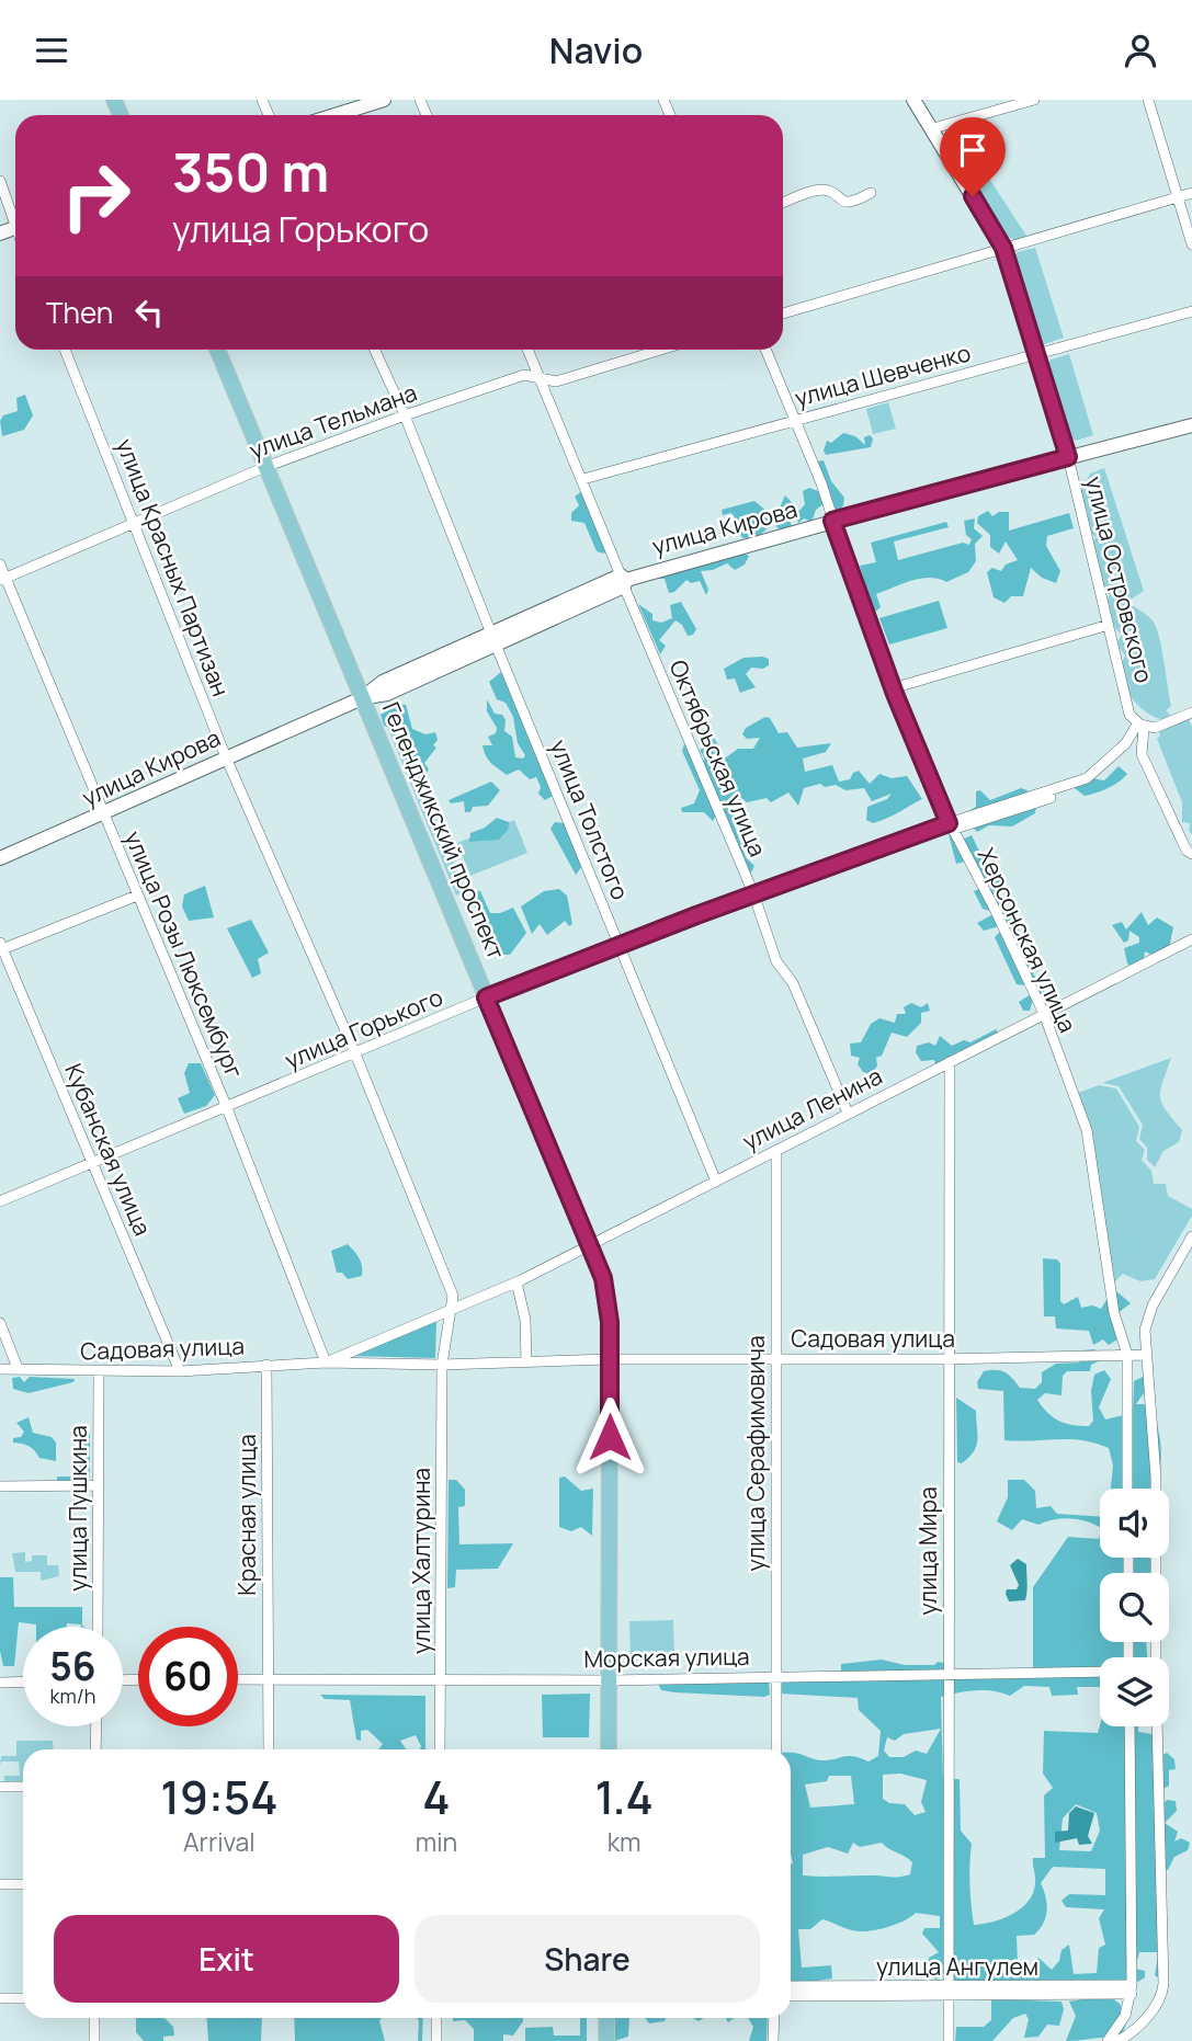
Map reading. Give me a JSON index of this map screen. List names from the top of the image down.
{
  "streets": {
    "main road": ["улица Кирова", "улица Островского", "Геленджикский проспект"],
    "street": [
      "улица Шевченко",
      "улица Тельмана",
      "улица Красных Партизан",
      "Октябрьская улица",
      "улица Толстого",
      "Херсонская улица",
      "улица Розы Люксембург",
      "улица Горького",
      "улица Ленина",
      "Кубанская улица",
      "Садовая улица",
      "улица Серафимовича",
      "улица Пушкина",
      "Красная улица",
      "улица Мира",
      "улица Халтурина",
      "Морская улица",
      "улица Ангулем"
    ]
  },
  "crossings": [
    ["улица Шевченко", "улица Островского"],
    ["улица Шевченко", "Октябрьская улица"],
    ["улица Шевченко", "Херсонская улица"],
    ["улица Тельмана", "улица Красных Партизан"],
    ["улица Тельмана", "Октябрьская улица"],
    ["улица Тельмана", "улица Толстого"],
    ["улица Тельмана", "Геленджикский проспект"],
    ["улица Тельмана", "улица Розы Люксембург"],
    ["улица Кирова", "улица Красных Партизан"],
    ["улица Кирова", "улица Островского"],
    ["улица Кирова", "Октябрьская улица"],
    ["улица Кирова", "улица Толстого"],
    ["улица Кирова", "Геленджикский проспект"],
    ["улица Кирова", "Херсонская улица"],
    ["улица Кирова", "улица Розы Люксембург"],
    ["улица Красных Партизан", "улица Горького"],
    ["улица Красных Партизан", "улица Ленина"],
    ["улица Красных Партизан", "Садовая улица"],
    ["улица Красных Партизан", "улица Халтурина"],
    ["улица Островского", "улица Горького"],
    ["Октябрьская улица", "улица Горького"],
    ["Октябрьская улица", "улица Ленина"],
    ["улица Толстого", "улица Горького"],
    ["улица Толстого", "улица Ленина"],
    ["Геленджикский проспект", "улица Горького"],
    ["Геленджикский проспект", "улица Ленина"],
    ["Геленджикский проспект", "Садовая улица"],
    ["Геленджикский проспект", "Морская улица"],
    ["Херсонская улица", "улица Горького"],
    ["Херсонская улица", "улица Ленина"],
    ["Херсонская улица", "Садовая улица"],
    ["улица Розы Люксембург", "улица Горького"],
    ["улица Розы Люксембург", "Садовая улица"],
    ["улица Горького", "Кубанская улица"],
    ["улица Ленина", "Садовая улица"],
    ["улица Ленина", "улица Серафимовича"],
    ["улица Ленина", "улица Мира"],
    ["Кубанская улица", "Садовая улица"],
    ["Садовая улица", "улица Серафимовича"],
    ["Садовая улица", "улица Пушкина"],
    ["Садовая улица", "Красная улица"],
    ["Садовая улица", "улица Мира"],
    ["Садовая улица", "улица Халтурина"],
    ["улица Серафимовича", "Морская улица"],
    ["Красная улица", "Морская улица"],
    ["улица Мира", "Морская улица"],
    ["улица Мира", "улица Ангулем"],
    ["улица Халтурина", "Морская улица"]
  ],
  "page": {
    "header": "Navio",
    "turn": ["350 m", "улица Горького"],
    "then": "Then",
    "speed": "56 km/h",
    "limit": "60",
    "eta": [
      "19:54",
      "Arrival",
      "4",
      "min",
      "1.4",
      "km"
    ],
    "buttons": ["Exit", "Share"]
  }
}
